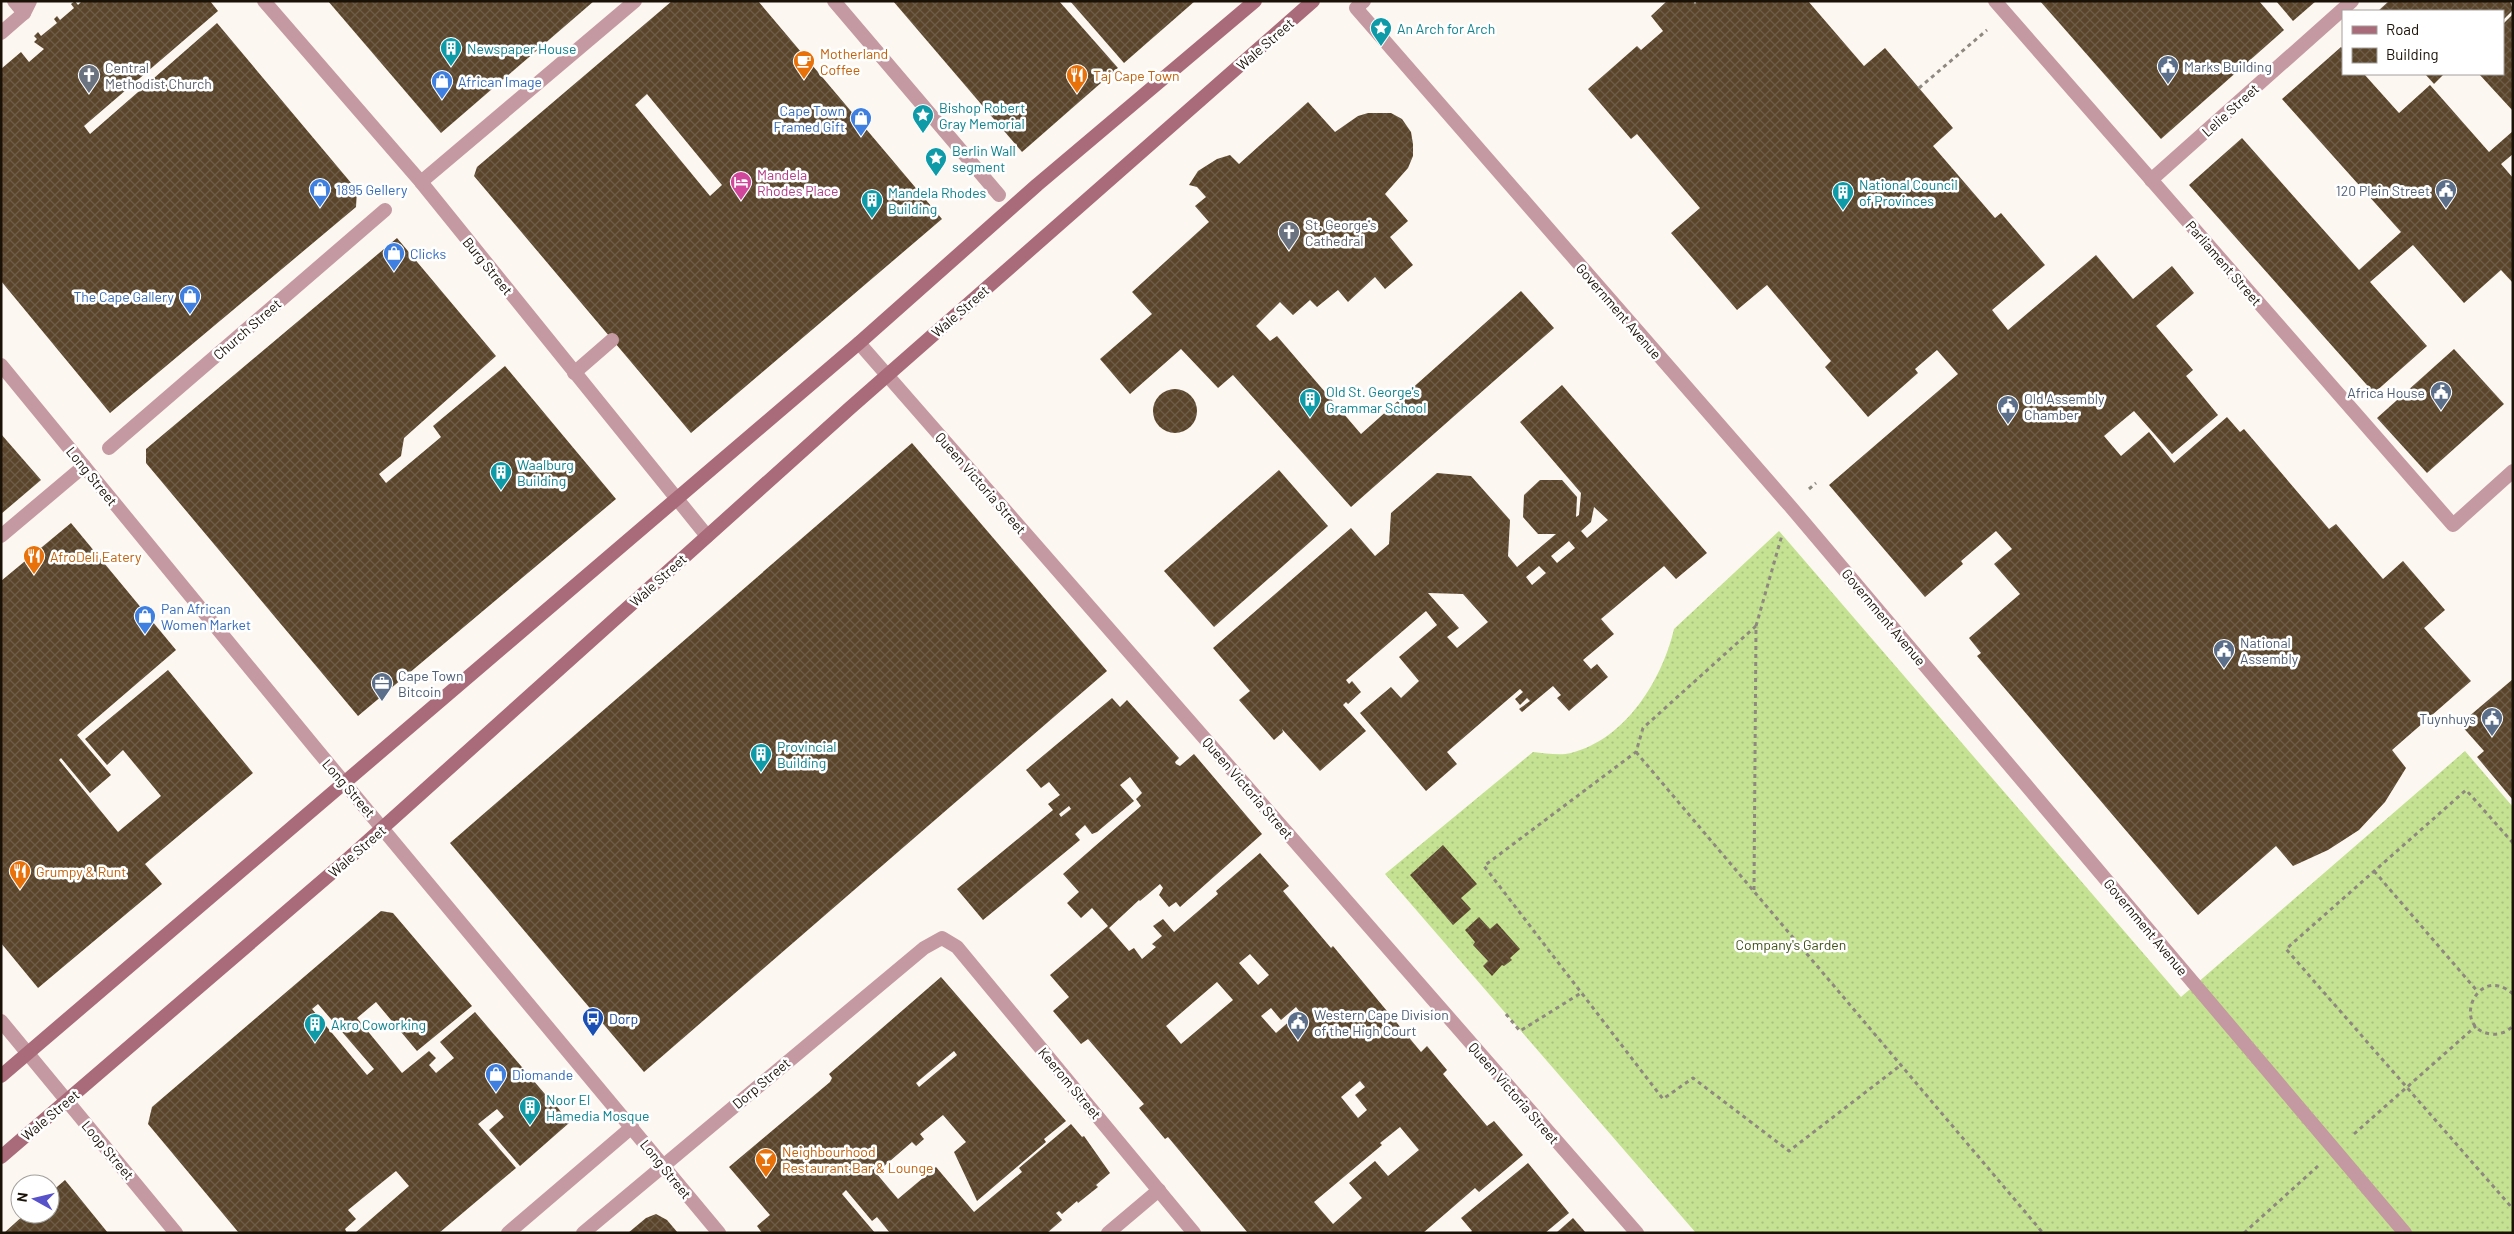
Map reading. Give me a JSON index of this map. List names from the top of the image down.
{
  "streets": {
    "main road": ["Wale Street"],
    "street": [
      "Lelie Street",
      "Parliament Street",
      "Burg Street",
      "Government Avenue",
      "Church Street",
      "Long Street",
      "Queen Victoria Street",
      "Dorp Street",
      "Keerom Street",
      "Loop Street"
    ]
  },
  "crossings": [
    ["Wale Street", "Burg Street"],
    ["Wale Street", "Long Street"],
    ["Wale Street", "Queen Victoria Street"],
    ["Wale Street", "Loop Street"],
    ["Lelie Street", "Parliament Street"],
    ["Long Street", "Dorp Street"],
    ["Dorp Street", "Keerom Street"]
  ],
  "parks": ["Company's Garden"],
  "places": {
    "place": ["An Arch for Arch", "Bishop Robert Gray Memorial", "Berlin Wall segment"],
    "building": [
      "Newspaper House",
      "National Council of Provinces",
      "Mandela Rhodes Building",
      "Old St. George's Grammar School",
      "Waalburg Building",
      "Provincial Building",
      "Akro Coworking",
      "Noor El Hamedia Mosque"
    ],
    "cafe": ["Motherland Coffee"],
    "public building": [
      "Marks Building",
      "120 Plein Street",
      "Africa House",
      "Old Assembly Chamber",
      "National Assembly",
      "Tuynhuys",
      "Western Cape Division of the High Court"
    ],
    "church": ["Central Methodist Church", "St. George's Cathedral"],
    "restaurant": ["Taj Cape Town", "AfroDeli Eatery", "Grumpy & Runt"],
    "shop": [
      "African Image",
      "Cape Town Framed Gift",
      "1895 Gellery",
      "Clicks",
      "The Cape Gallery",
      "Pan African Women Market",
      "Diomande"
    ],
    "hotel": ["Mandela Rhodes Place"],
    "office": ["Cape Town Bitcoin"],
    "bus stop": ["Dorp"],
    "bar": ["Neighbourhood Restaurant Bar & Lounge"]
  },
  "legend": ["Road", "Building"],
  "north": "left"
}
